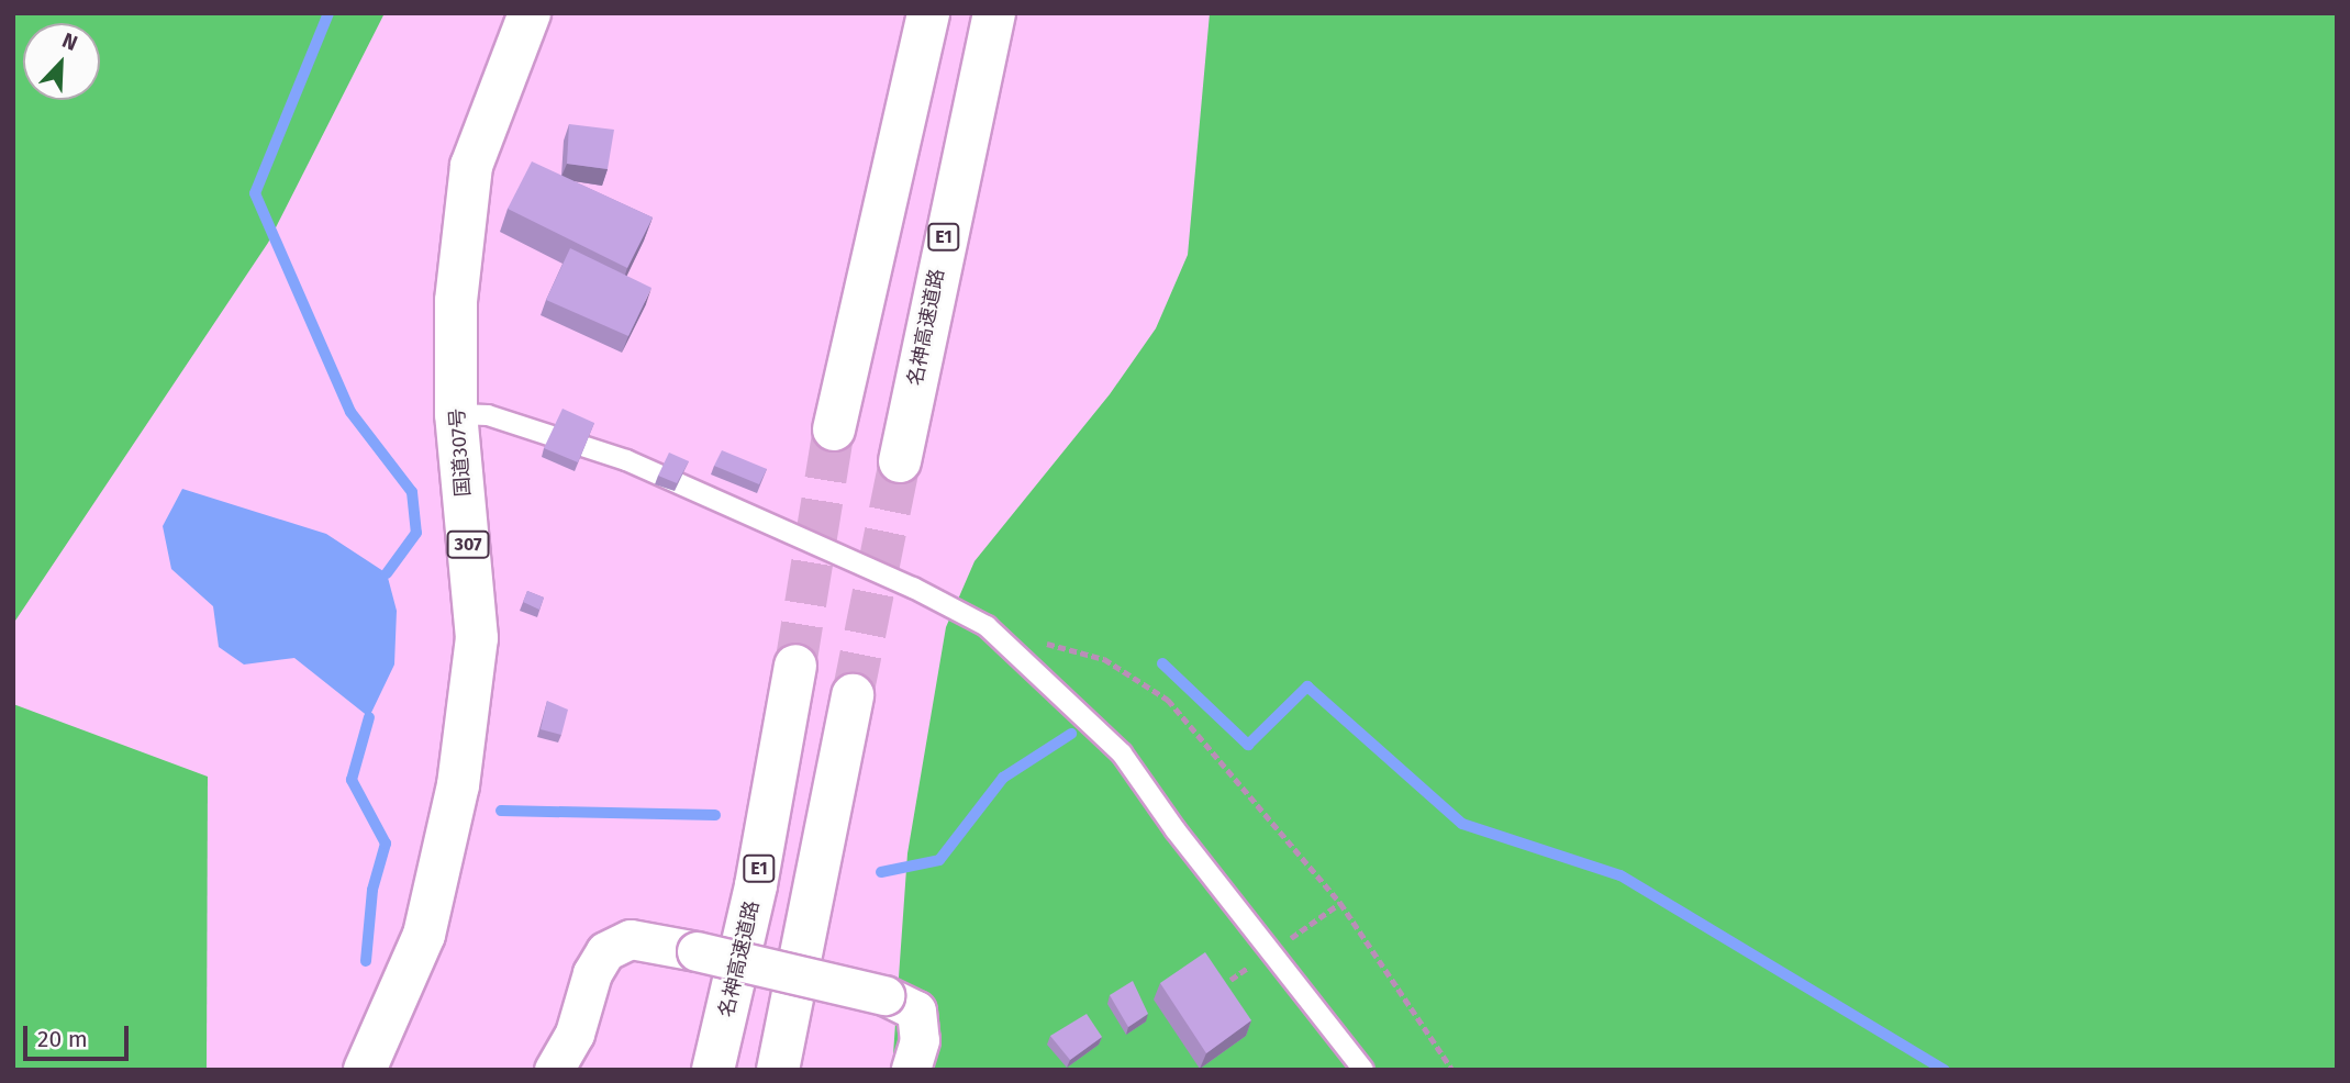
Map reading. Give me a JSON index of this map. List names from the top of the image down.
{
  "streets": {
    "highway": [
      "E1",
      "名神高速道路",
      "国道307号",
      "307"
    ]
  },
  "scale_bar": "20 m",
  "north": "top right"
}
